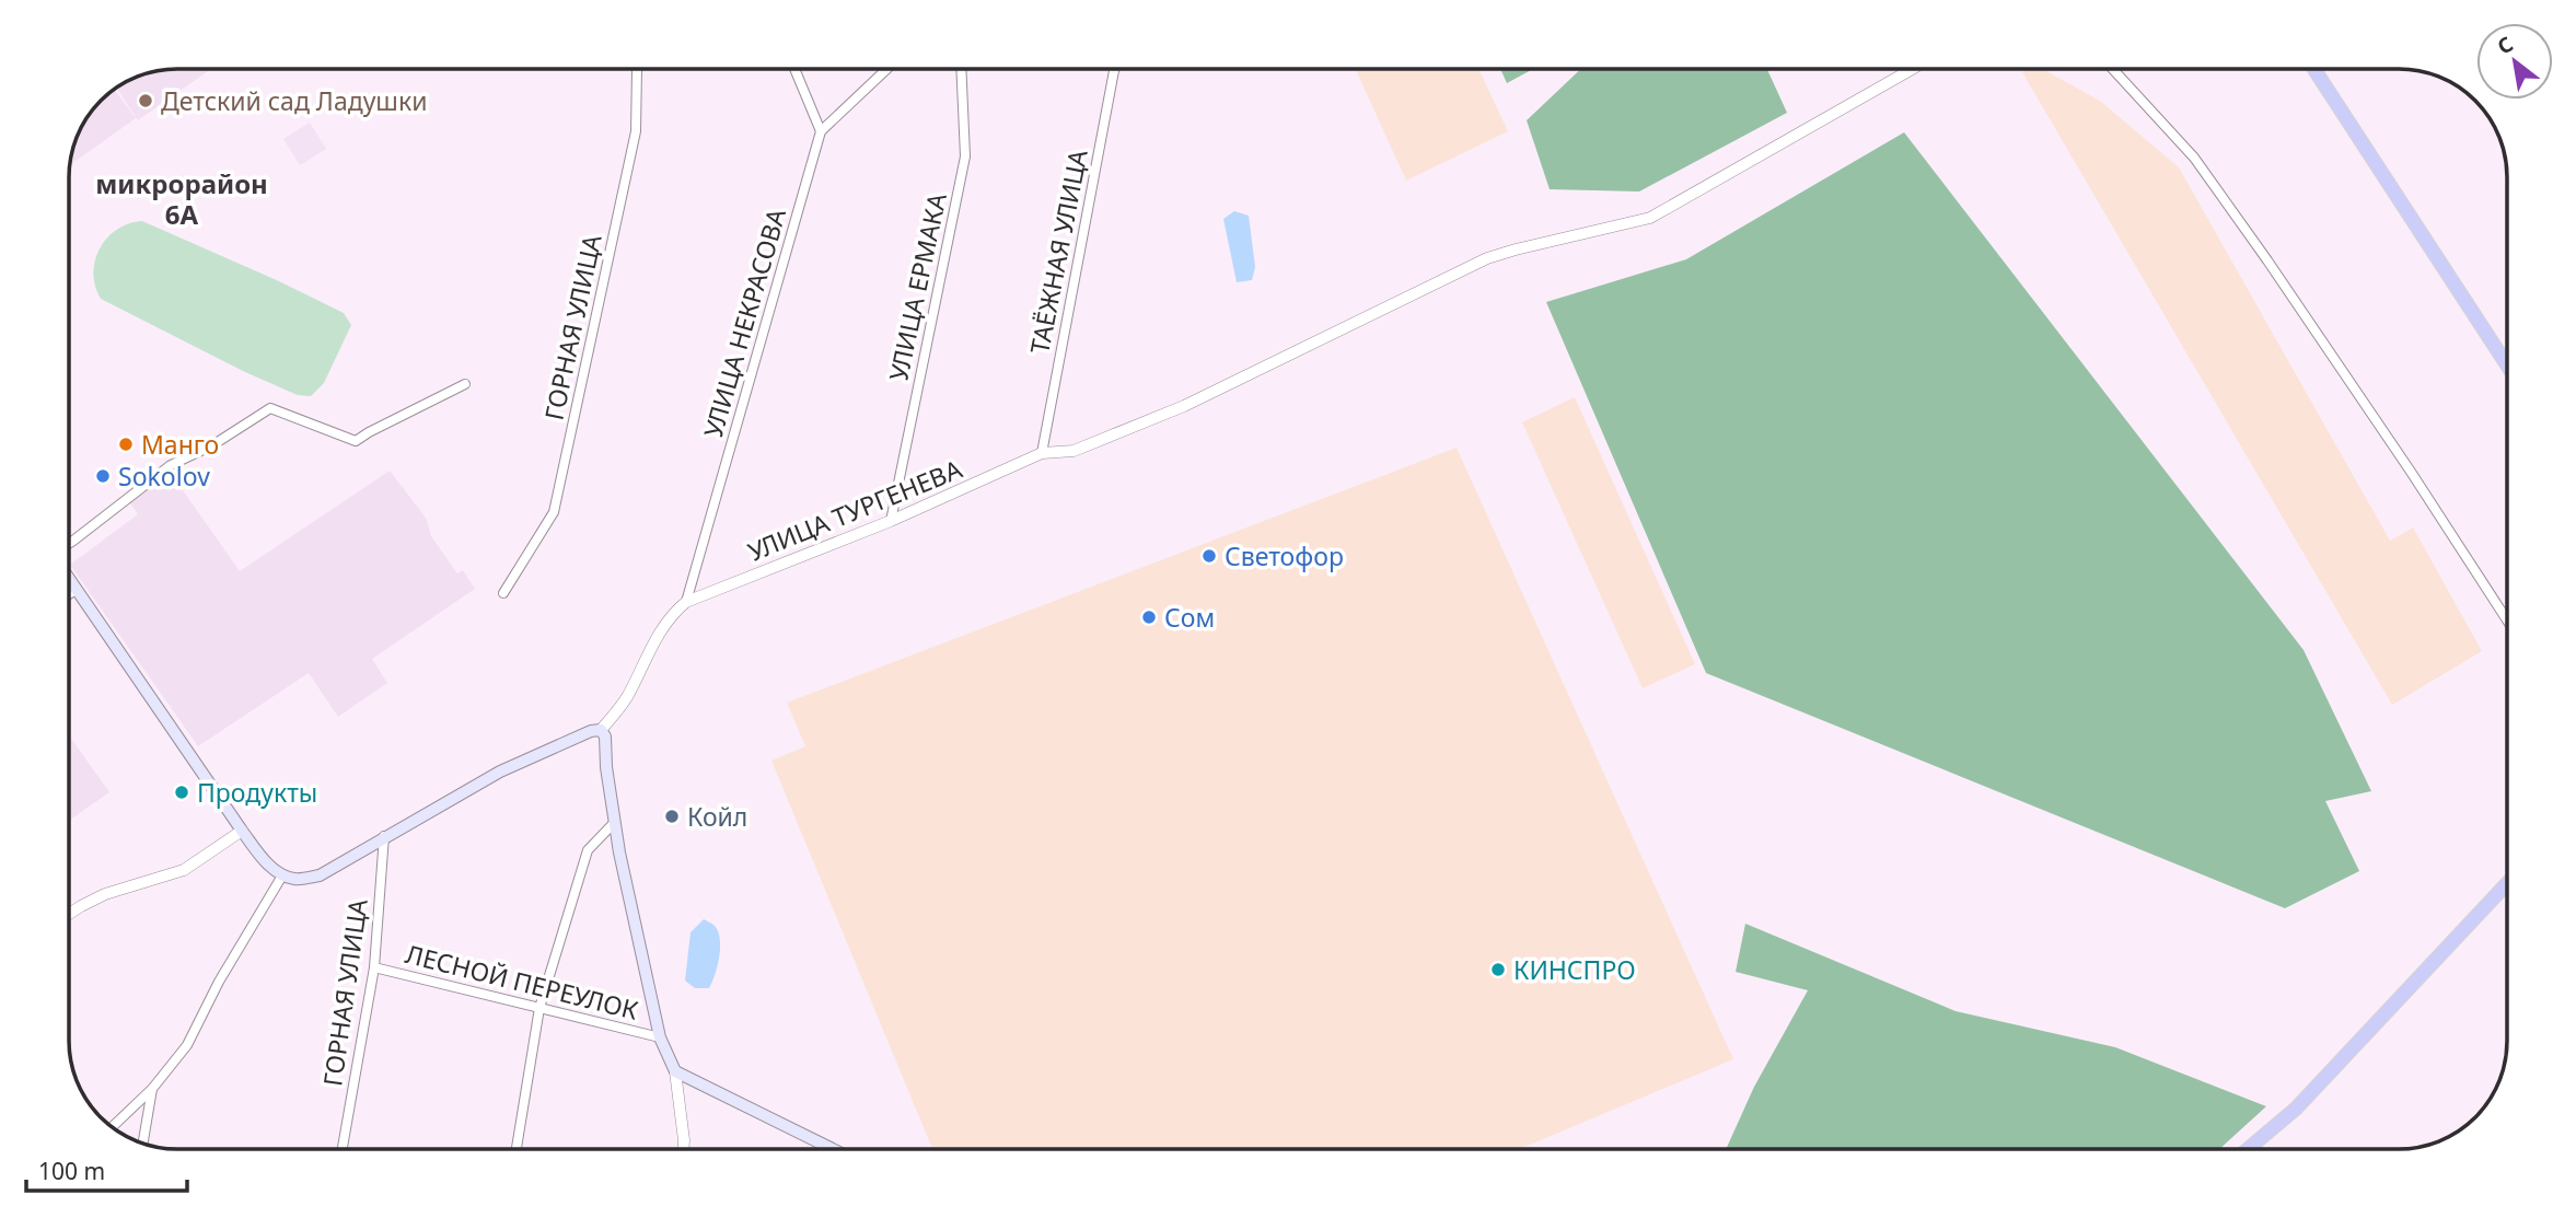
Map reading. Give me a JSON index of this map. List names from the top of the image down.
{
  "streets": {
    "street": [
      "ТАЁЖНАЯ УЛИЦА",
      "УЛИЦА ЕРМАКА",
      "УЛИЦА НЕКРАСОВА",
      "ГОРНАЯ УЛИЦА",
      "УЛИЦА ТУРГЕНЕВА",
      "ЛЕСНОЙ ПЕРЕУЛОК"
    ]
  },
  "crossings": [
    ["ТАЁЖНАЯ УЛИЦА", "УЛИЦА ТУРГЕНЕВА"],
    ["УЛИЦА ЕРМАКА", "УЛИЦА ТУРГЕНЕВА"],
    ["УЛИЦА НЕКРАСОВА", "УЛИЦА ТУРГЕНЕВА"],
    ["ГОРНАЯ УЛИЦА", "ЛЕСНОЙ ПЕРЕУЛОК"]
  ],
  "districts": ["микрорайон 6А"],
  "places": [
    "Детский сад Ладушки",
    "Манго",
    "Sokolov",
    "Светофор",
    "Сом",
    "Продукты",
    "Койл",
    "КИНСПРО"
  ],
  "scale_bar": "100 m",
  "north": "top left"
}
